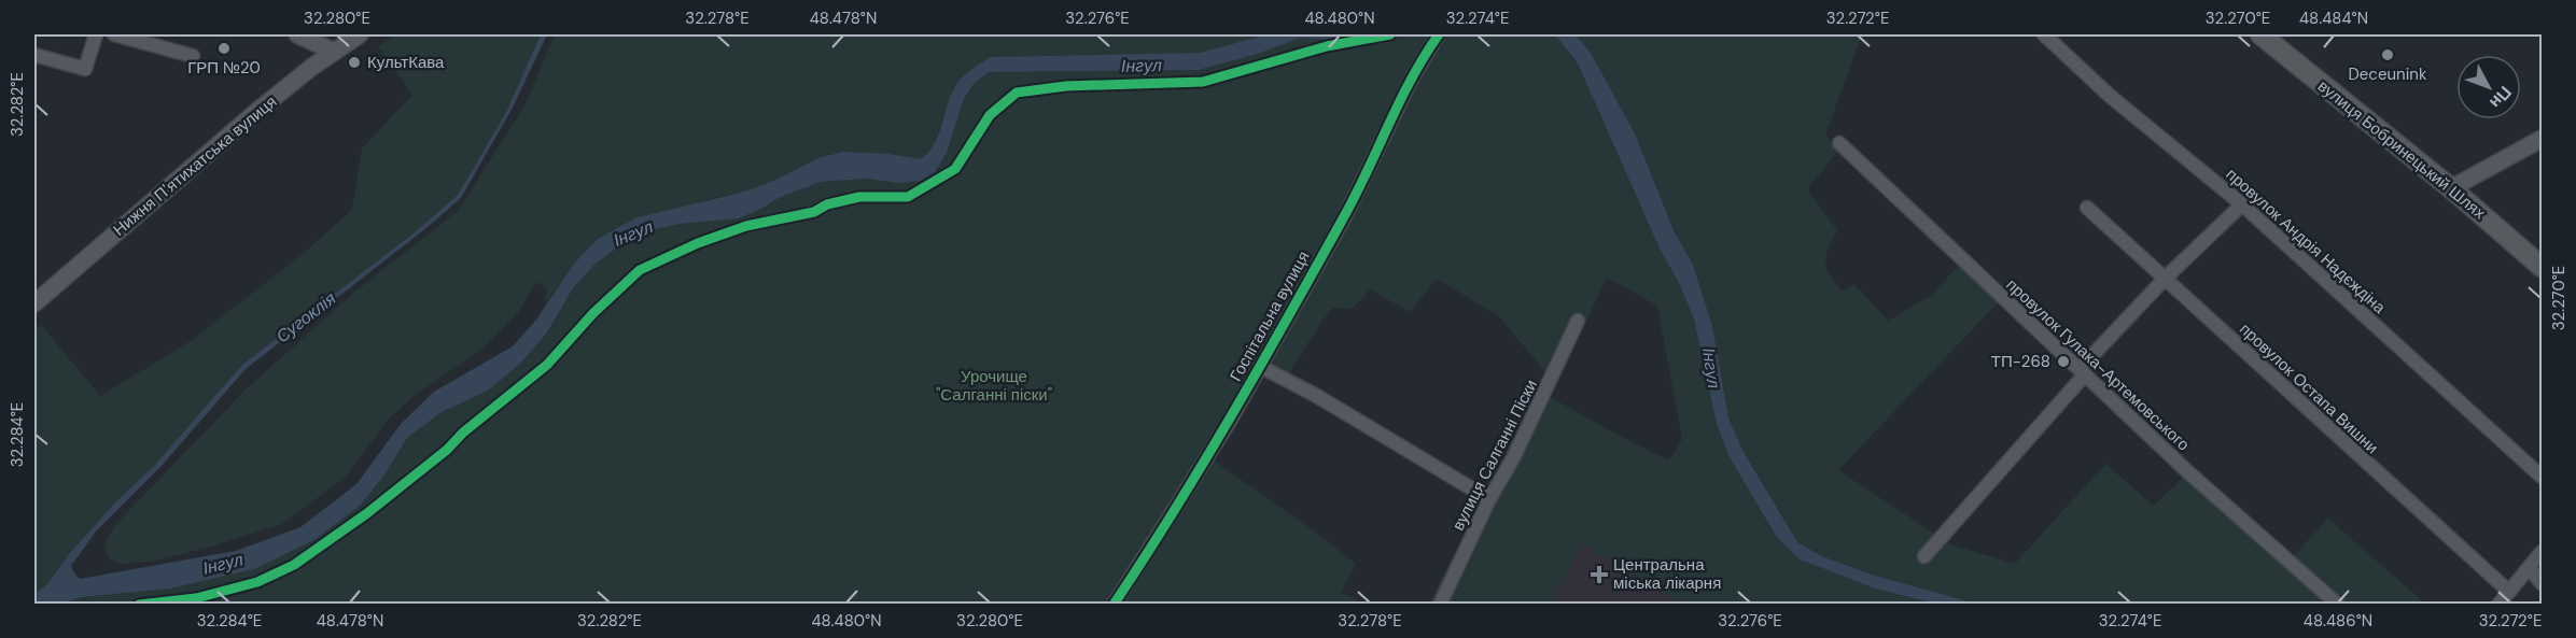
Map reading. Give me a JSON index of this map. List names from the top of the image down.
{
  "streets": {
    "main road": ["вулиця Бобринецький Шлях"],
    "street": [
      "Нижня Пʼятихатська вулиця",
      "провулок Андрія Надєждіна",
      "Госпітальна вулиця",
      "провулок Гулака-Артемовського",
      "провулок Остапа Вишни",
      "вулиця Салганні Піски"
    ]
  },
  "water": ["Інгул", "Сугоклія"],
  "parks": ["Урочище \"Салганні піски\""],
  "places": {
    "other": [
      "ГРП №20",
      "Deceunink",
      "КультКава",
      "ТП-268"
    ],
    "health": ["Центральна міська лікарня"]
  },
  "north": "bottom right",
  "coordinates": [
    "32.280°E",
    "32.278°E",
    "48.478°N",
    "32.276°E",
    "48.480°N",
    "32.274°E",
    "32.272°E",
    "32.270°E",
    "48.484°N",
    "32.282°E",
    "32.284°E",
    "48.486°N"
  ]
}
